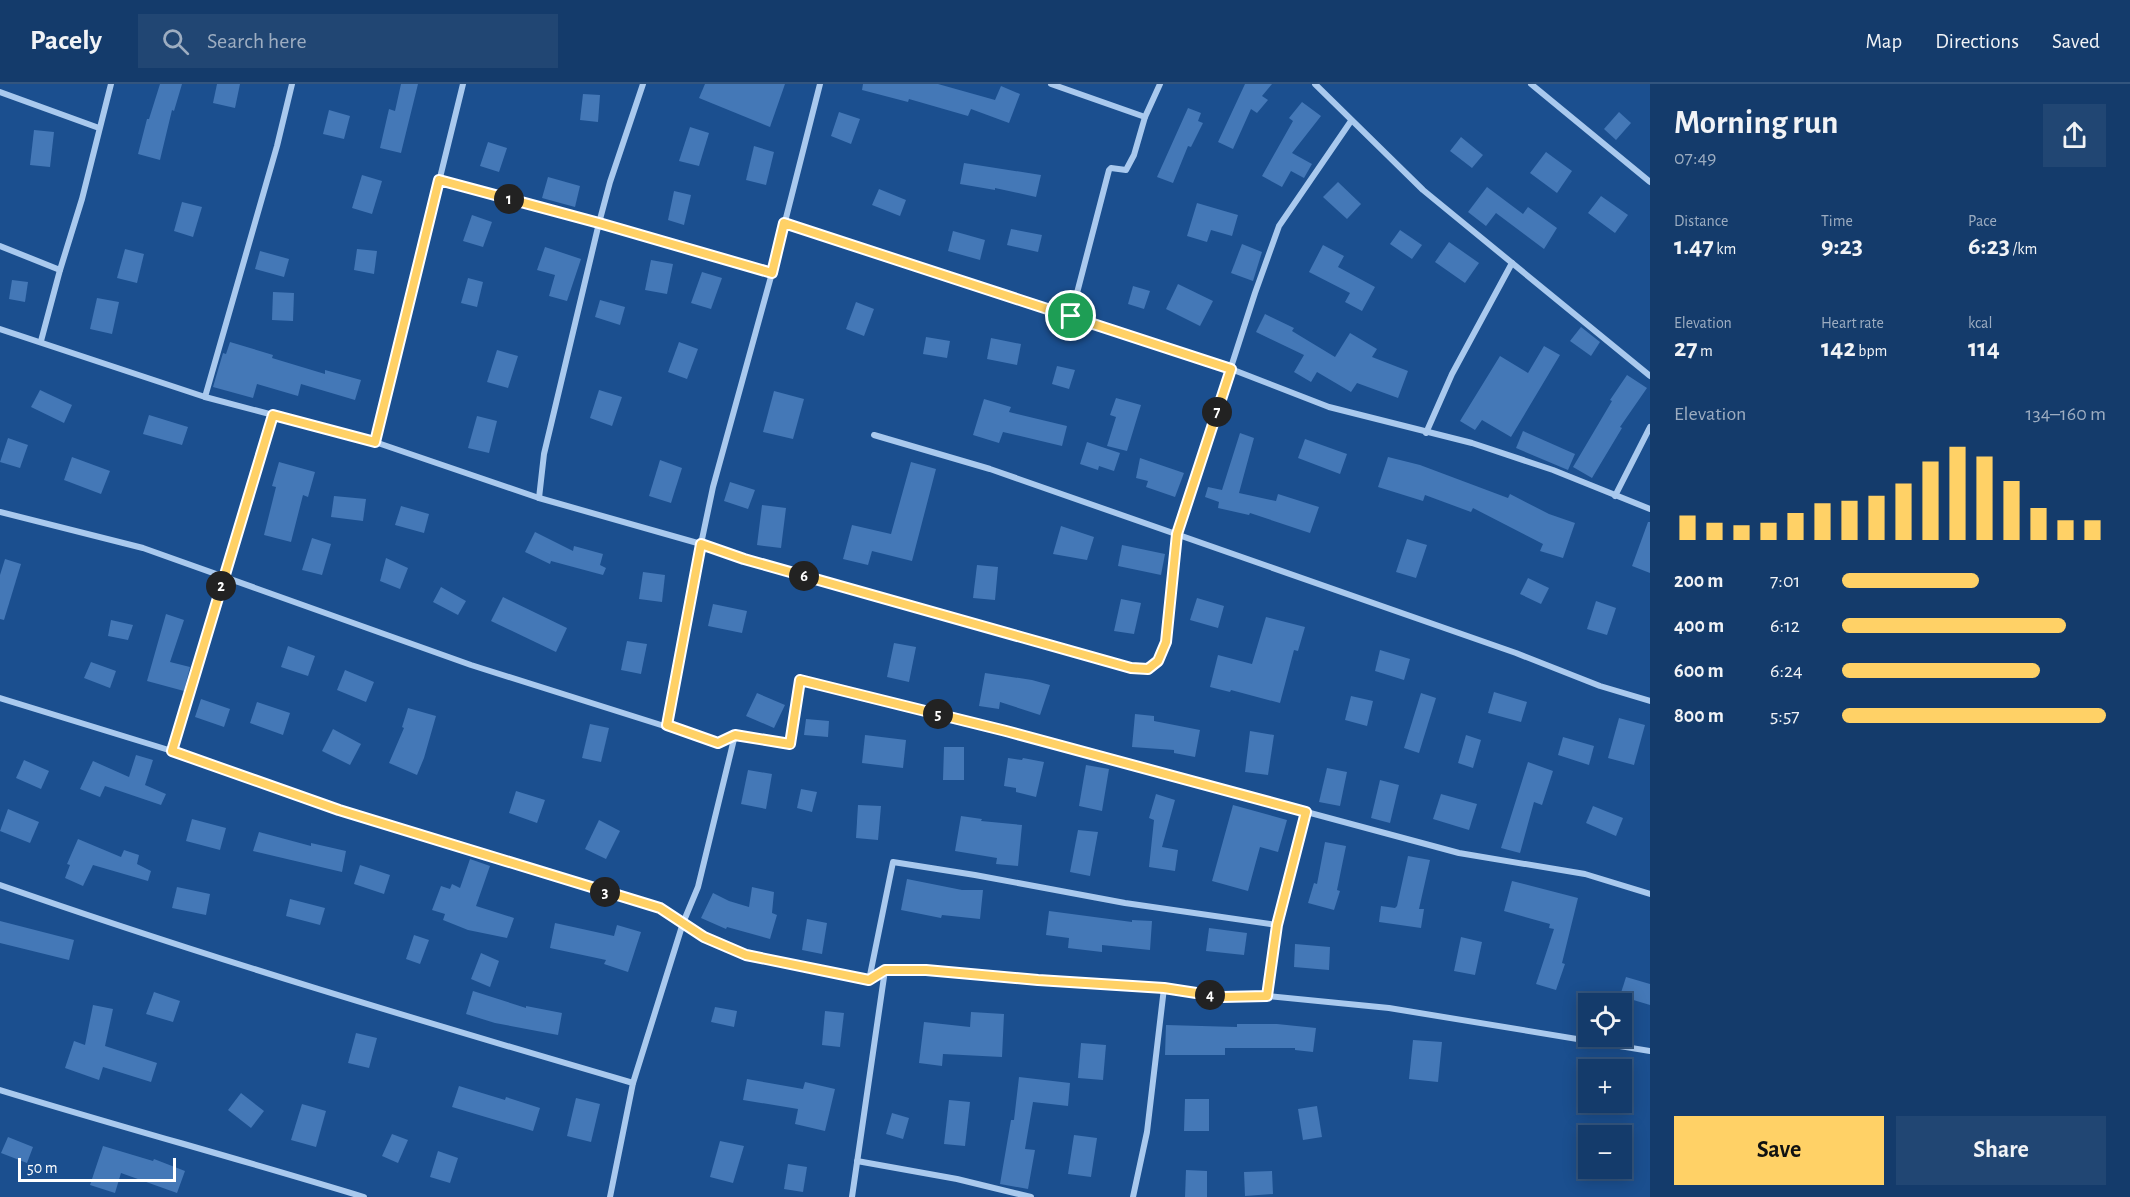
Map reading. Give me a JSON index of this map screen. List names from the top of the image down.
{
  "scale_bar": "50 m",
  "page": {
    "header": "Pacely",
    "search": "Search here",
    "nav": ["Map", "Directions", "Saved"],
    "heading": ["Morning run", "07:49"],
    "pins": [
      "1",
      "7",
      "6",
      "2",
      "5",
      "3",
      "4"
    ],
    "stats": [
      ["Distance", "1.47 km"],
      ["Time", "9:23"],
      ["Pace", "6:23 /km"],
      ["Elevation", "27 m"],
      ["Heart rate", "142 bpm"],
      ["kcal", "114"]
    ],
    "chart": ["Elevation", "134–160 m"],
    "list": [
      {
        "name": "200 m",
        "note": "7:01"
      },
      {
        "name": "400 m",
        "note": "6:12"
      },
      {
        "name": "600 m",
        "note": "6:24"
      },
      {
        "name": "800 m",
        "note": "5:57"
      }
    ],
    "map_buttons": ["+", "−"],
    "buttons": ["Save", "Share"],
    "scale": "50 m"
  }
}
